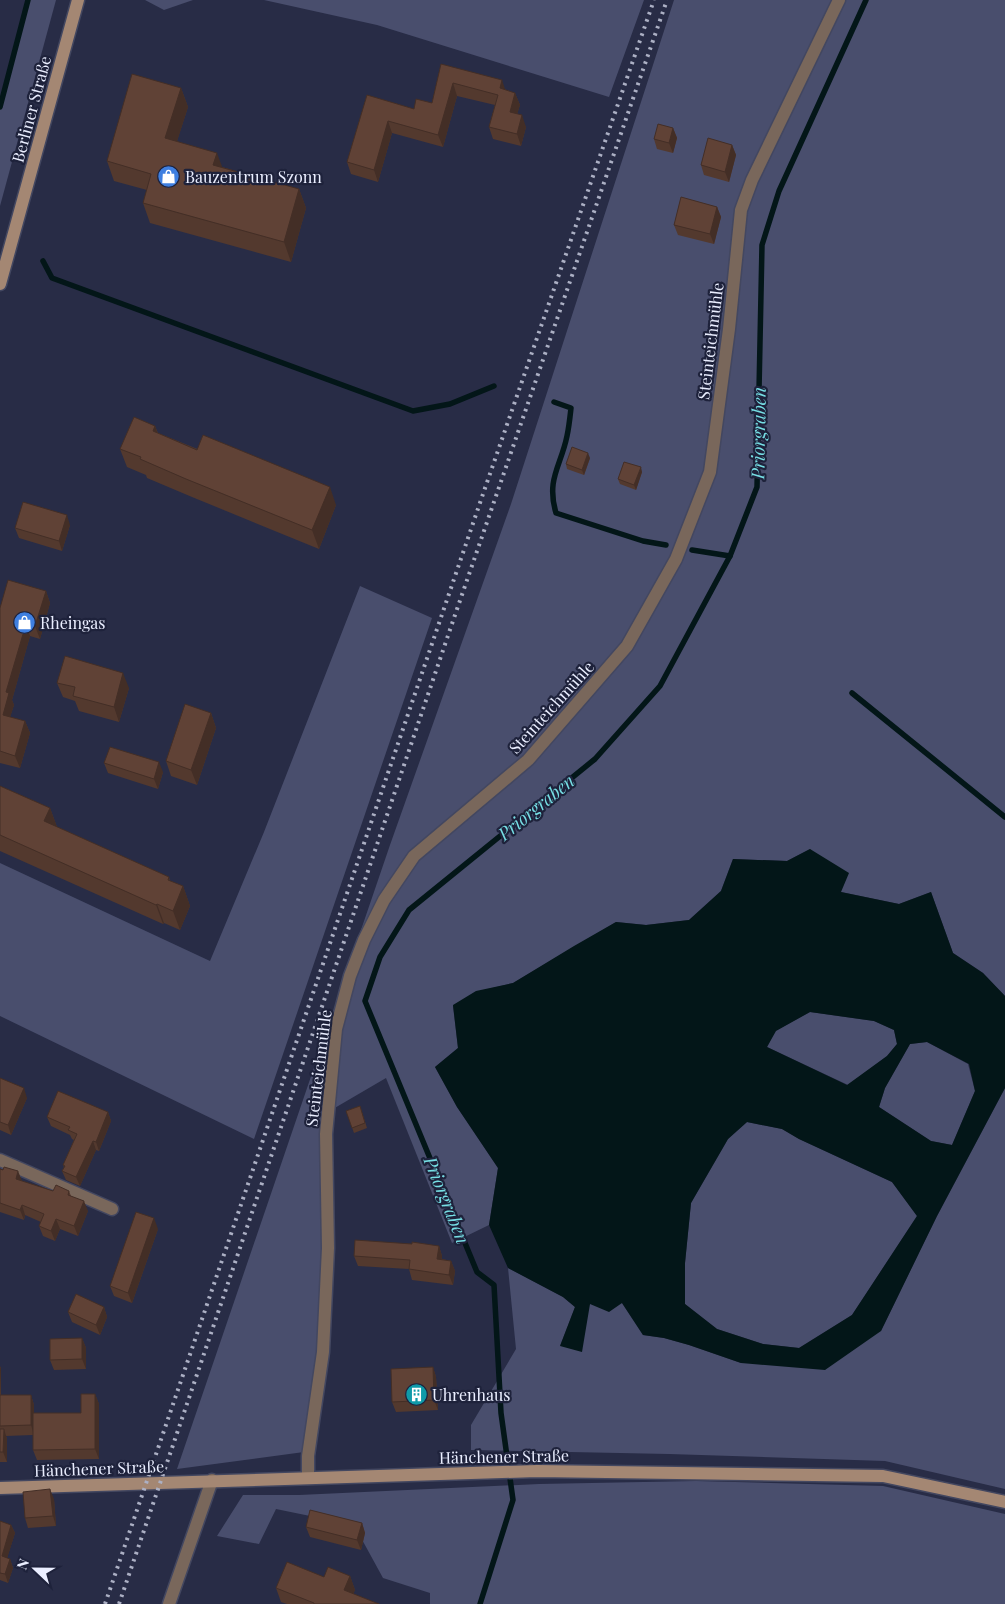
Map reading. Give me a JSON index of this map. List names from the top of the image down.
{
  "streets": {
    "main road": ["Berliner Straße", "Hänchener Straße"],
    "street": ["Steinteichmühle"]
  },
  "crossings": [
    ["Steinteichmühle", "Hänchener Straße"]
  ],
  "water": ["Priorgraben"],
  "places": {
    "shop": ["Bauzentrum Szonn", "Rheingas"],
    "building": ["Uhrenhaus"]
  },
  "north": "left"
}
